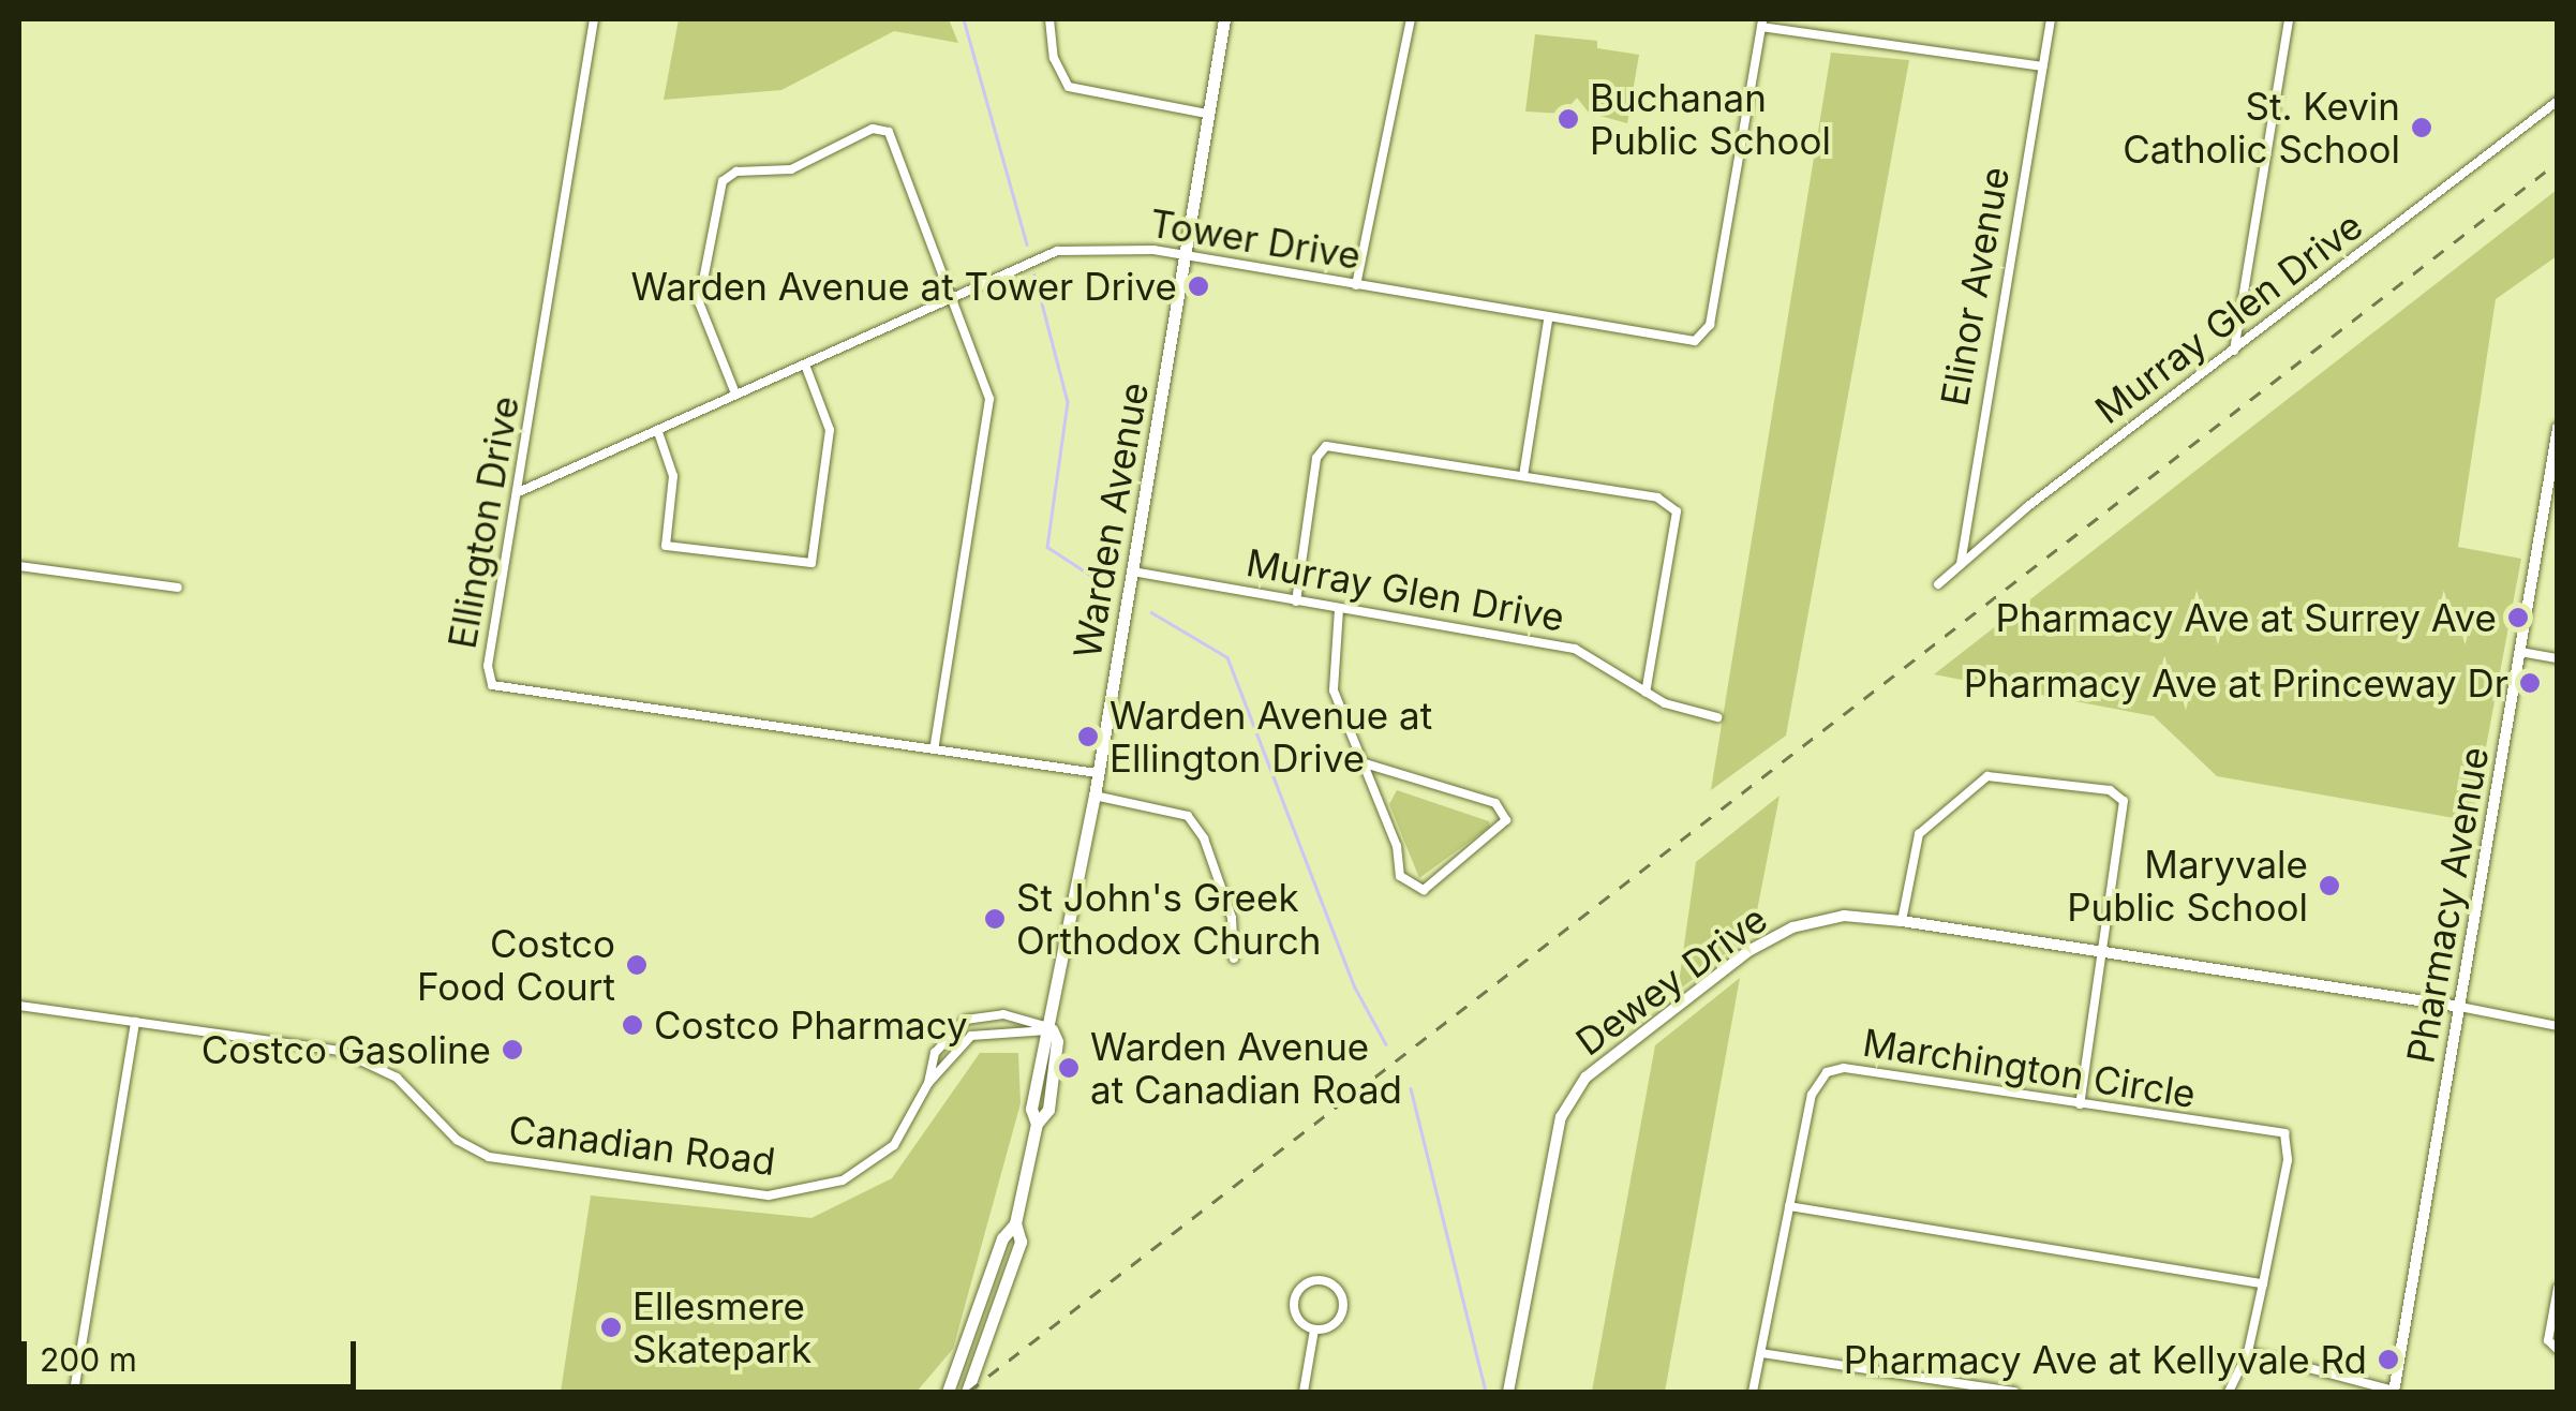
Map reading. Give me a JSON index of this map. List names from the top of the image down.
{
  "streets": {
    "main road": ["Warden Avenue"],
    "street": [
      "Tower Drive",
      "Elinor Avenue",
      "Murray Glen Drive",
      "Ellington Drive",
      "Pharmacy Avenue",
      "Dewey Drive",
      "Marchington Circle",
      "Canadian Road"
    ]
  },
  "crossings": [
    ["Tower Drive", "Warden Avenue"],
    ["Tower Drive", "Ellington Drive"],
    ["Elinor Avenue", "Murray Glen Drive"],
    ["Murray Glen Drive", "Warden Avenue"],
    ["Warden Avenue", "Ellington Drive"],
    ["Warden Avenue", "Canadian Road"],
    ["Pharmacy Avenue", "Dewey Drive"]
  ],
  "places": [
    "Buchanan Public School",
    "St. Kevin Catholic School",
    "Warden Avenue at Tower Drive",
    "Pharmacy Ave at Surrey Ave",
    "Pharmacy Ave at Princeway Dr",
    "Warden Avenue at Ellington Drive",
    "Maryvale Public School",
    "St John's Greek Orthodox Church",
    "Costco Food Court",
    "Costco Pharmacy",
    "Costco Gasoline",
    "Warden Avenue at Canadian Road",
    "Ellesmere Skatepark",
    "Pharmacy Ave at Kellyvale Rd"
  ],
  "scale_bar": "200 m"
}
